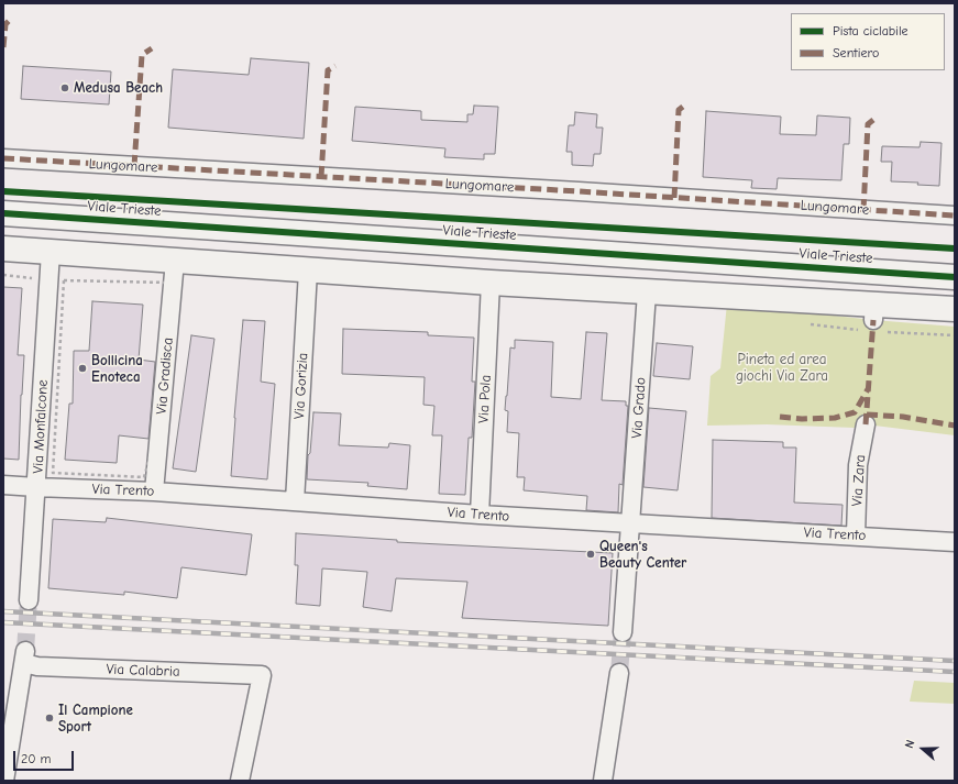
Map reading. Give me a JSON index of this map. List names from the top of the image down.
{
  "streets": {
    "street": [
      "Lungomare",
      "Viale Trieste",
      "Via Gradisca",
      "Via Gorizia",
      "Via Pola",
      "Via Grado",
      "Via Monfalcone",
      "Via Zara",
      "Via Trento",
      "Via Calabria"
    ]
  },
  "crossings": [
    ["Via Gradisca", "Via Trento"],
    ["Via Gorizia", "Via Trento"],
    ["Via Pola", "Via Trento"],
    ["Via Grado", "Via Trento"],
    ["Via Monfalcone", "Via Trento"],
    ["Via Zara", "Via Trento"]
  ],
  "parks": ["Pineta ed area giochi Via Zara"],
  "places": [
    "Medusa Beach",
    "Bollicina Enoteca",
    "Queen's Beauty Center",
    "Il Campione Sport"
  ],
  "legend": ["Pista ciclabile", "Sentiero"],
  "scale_bar": "20 m",
  "north": "left"
}
